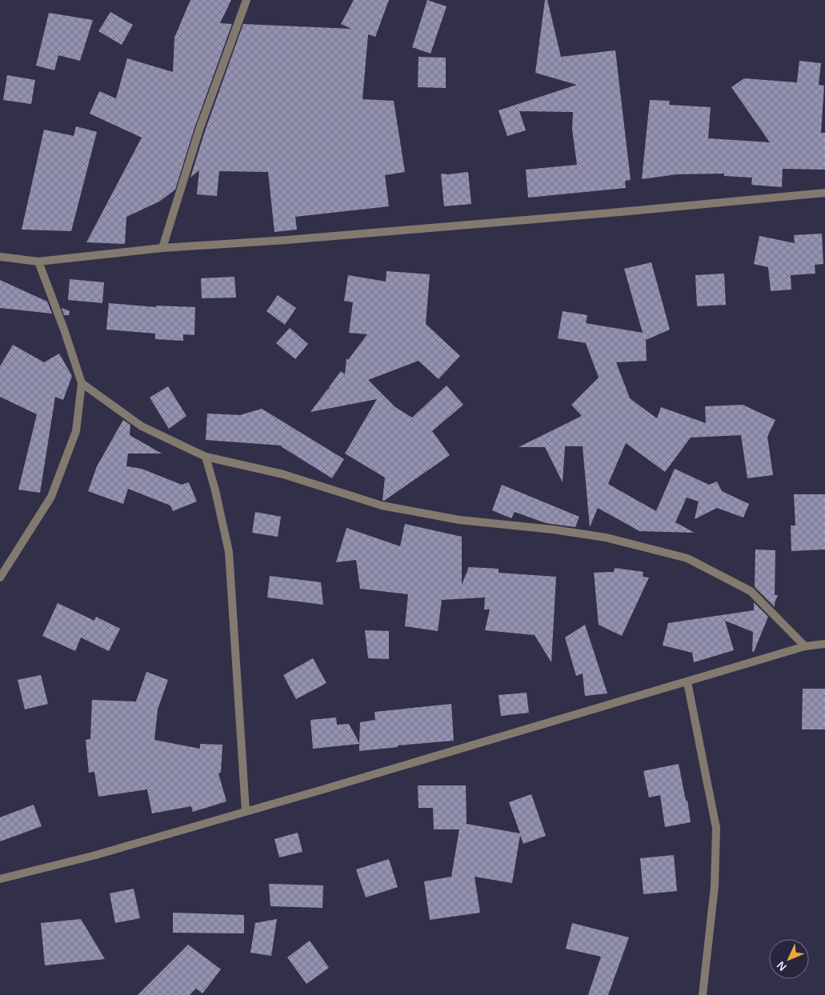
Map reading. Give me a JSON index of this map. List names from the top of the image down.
{
  "north": "bottom left"
}
